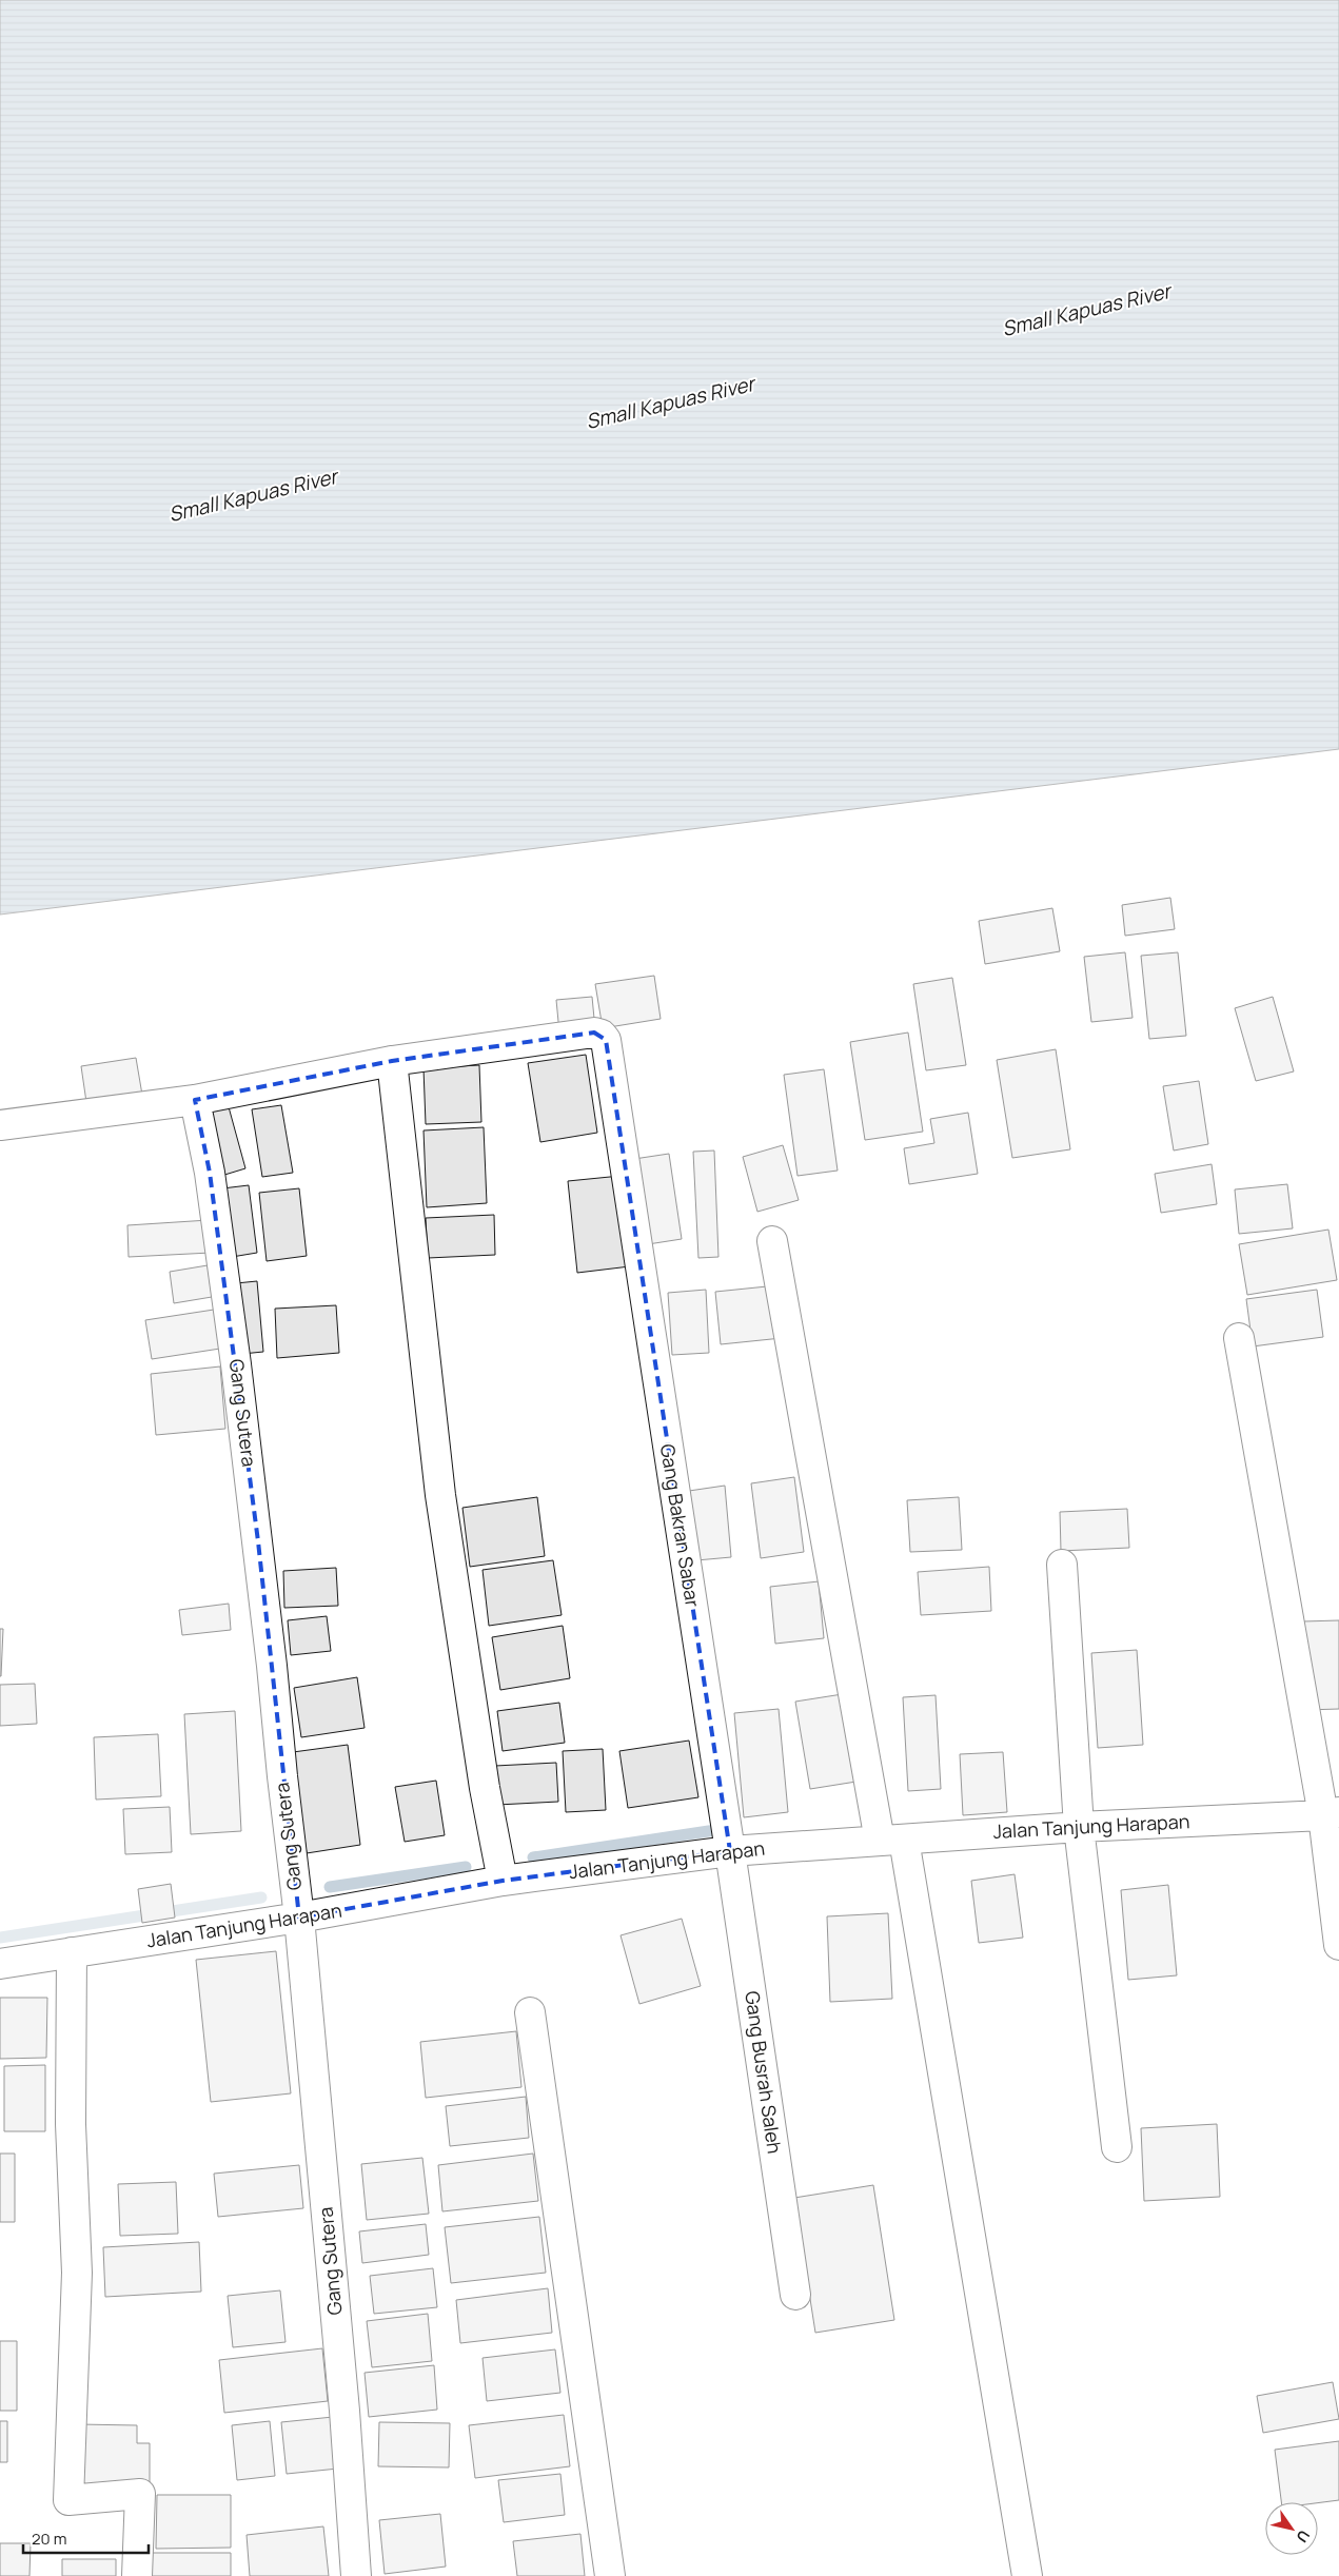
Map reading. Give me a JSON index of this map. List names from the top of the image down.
{
  "streets": {
    "street": [
      "Gang Sutera",
      "Gang Bakran Sabar",
      "Jalan Tanjung Harapan",
      "Gang Busrah Saleh"
    ]
  },
  "crossings": [
    ["Gang Sutera", "Jalan Tanjung Harapan"],
    ["Gang Bakran Sabar", "Jalan Tanjung Harapan"],
    ["Gang Bakran Sabar", "Gang Busrah Saleh"],
    ["Jalan Tanjung Harapan", "Gang Busrah Saleh"]
  ],
  "water": ["Small Kapuas River"],
  "scale_bar": "20 m",
  "north": "bottom right"
}
